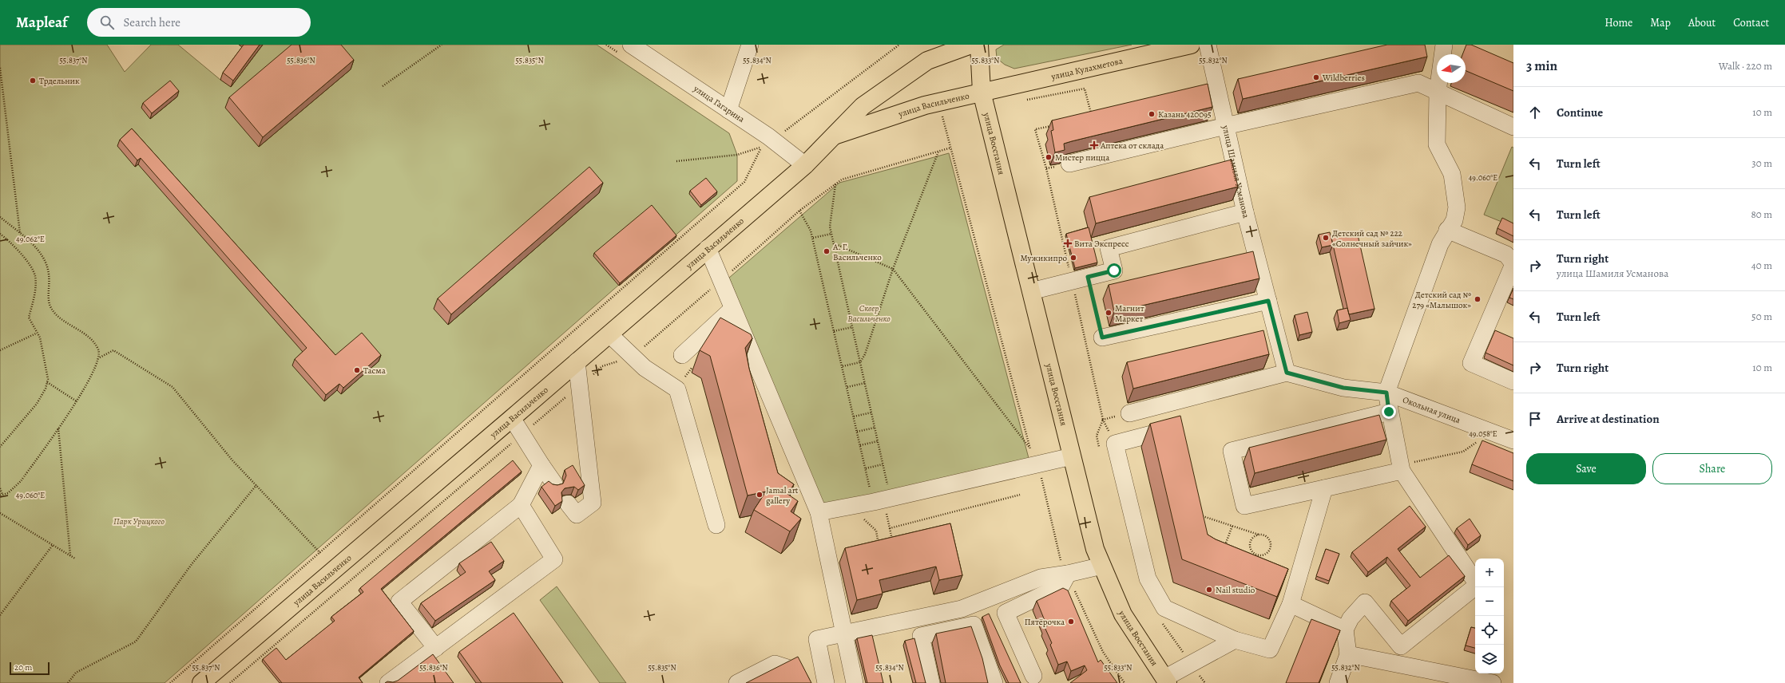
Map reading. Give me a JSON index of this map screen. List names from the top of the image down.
{
  "streets": {
    "main road": ["улица Кулахметова", "улица Васильченко", "улица Восстания"],
    "street": ["улица Гагарина", "улица Шамиля Усманова", "Окольная улица"]
  },
  "crossings": [
    ["улица Кулахметова", "улица Васильченко"],
    ["улица Кулахметова", "улица Восстания"],
    ["улица Гагарина", "улица Васильченко"],
    ["улица Васильченко", "улица Восстания"],
    ["улица Шамиля Усманова", "Окольная улица"]
  ],
  "parks": ["Сквер Васильченко", "Парк Урицкого"],
  "places": {
    "other": [
      "Wildberries",
      "Трдельник",
      "Казань 420095",
      "Мистер пицца",
      "Детский сад № 222 «Солнечный зайчик»",
      "А. Г. Васильченко",
      "Мужикипро",
      "Детский сад № 279 «Малышок»",
      "Магнит Маркет",
      "Тасма",
      "Jamal art gallery",
      "Nail studio",
      "Пятёрочка"
    ],
    "health": ["Аптека от склада", "Вита Экспресс"]
  },
  "scale_bar": "20 m",
  "north": "left",
  "page": {
    "header": "Mapleaf",
    "search": "Search here",
    "nav": [
      "Home",
      "Map",
      "About",
      "Contact"
    ],
    "heading": ["3 min", "Walk · 220 m"],
    "list": [
      ["Continue", "10 m"],
      ["Turn left", "30 m"],
      ["Turn left", "80 m"],
      ["Turn right", "улица Шамиля Усманова", "40 m"],
      ["Turn left", "50 m"],
      ["Turn right", "10 m"],
      "Arrive at destination"
    ],
    "buttons": ["Save", "Share"],
    "map_buttons": ["+", "−"],
    "scale": "20 m"
  },
  "coordinates": [
    "55.837°N",
    "55.836°N",
    "55.835°N",
    "55.834°N",
    "55.833°N",
    "55.832°N",
    "49.060°E",
    "49.062°E",
    "49.058°E"
  ]
}
